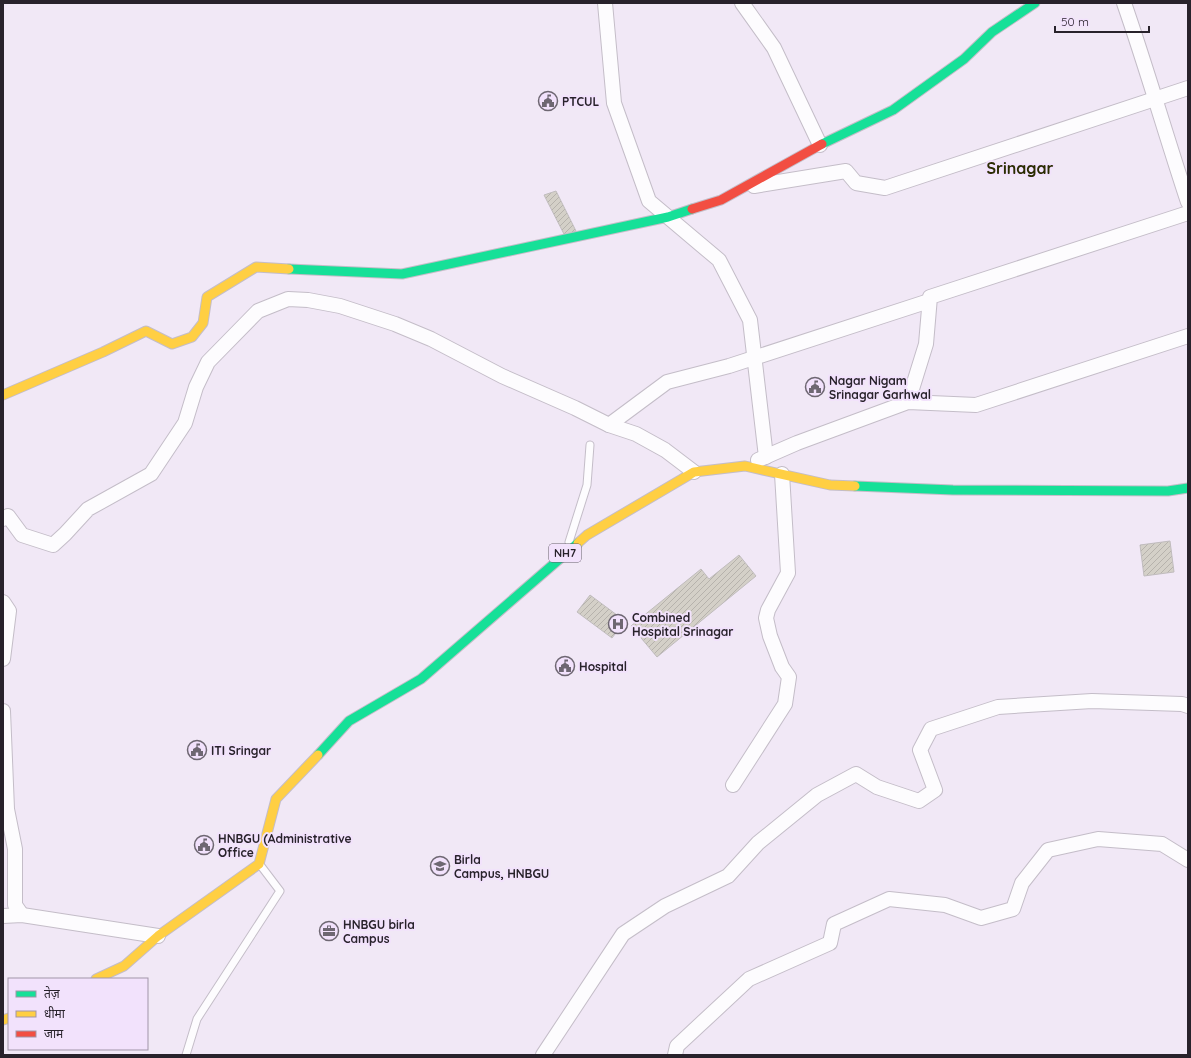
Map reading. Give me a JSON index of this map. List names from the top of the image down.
{
  "streets": {
    "main road": ["NH7"]
  },
  "districts": ["Srinagar"],
  "places": {
    "public building": [
      "PTCUL",
      "Nagar Nigam Srinagar Garhwal",
      "Hospital",
      "ITI Sringar",
      "HNBGU (Administrative Office"
    ],
    "hospital": ["Combined Hospital Srinagar"],
    "school or university": ["Birla Campus, HNBGU"],
    "office": ["HNBGU birla Campus"]
  },
  "legend": ["तेज़", "धीमा", "जाम"],
  "scale_bar": "50 m"
}
